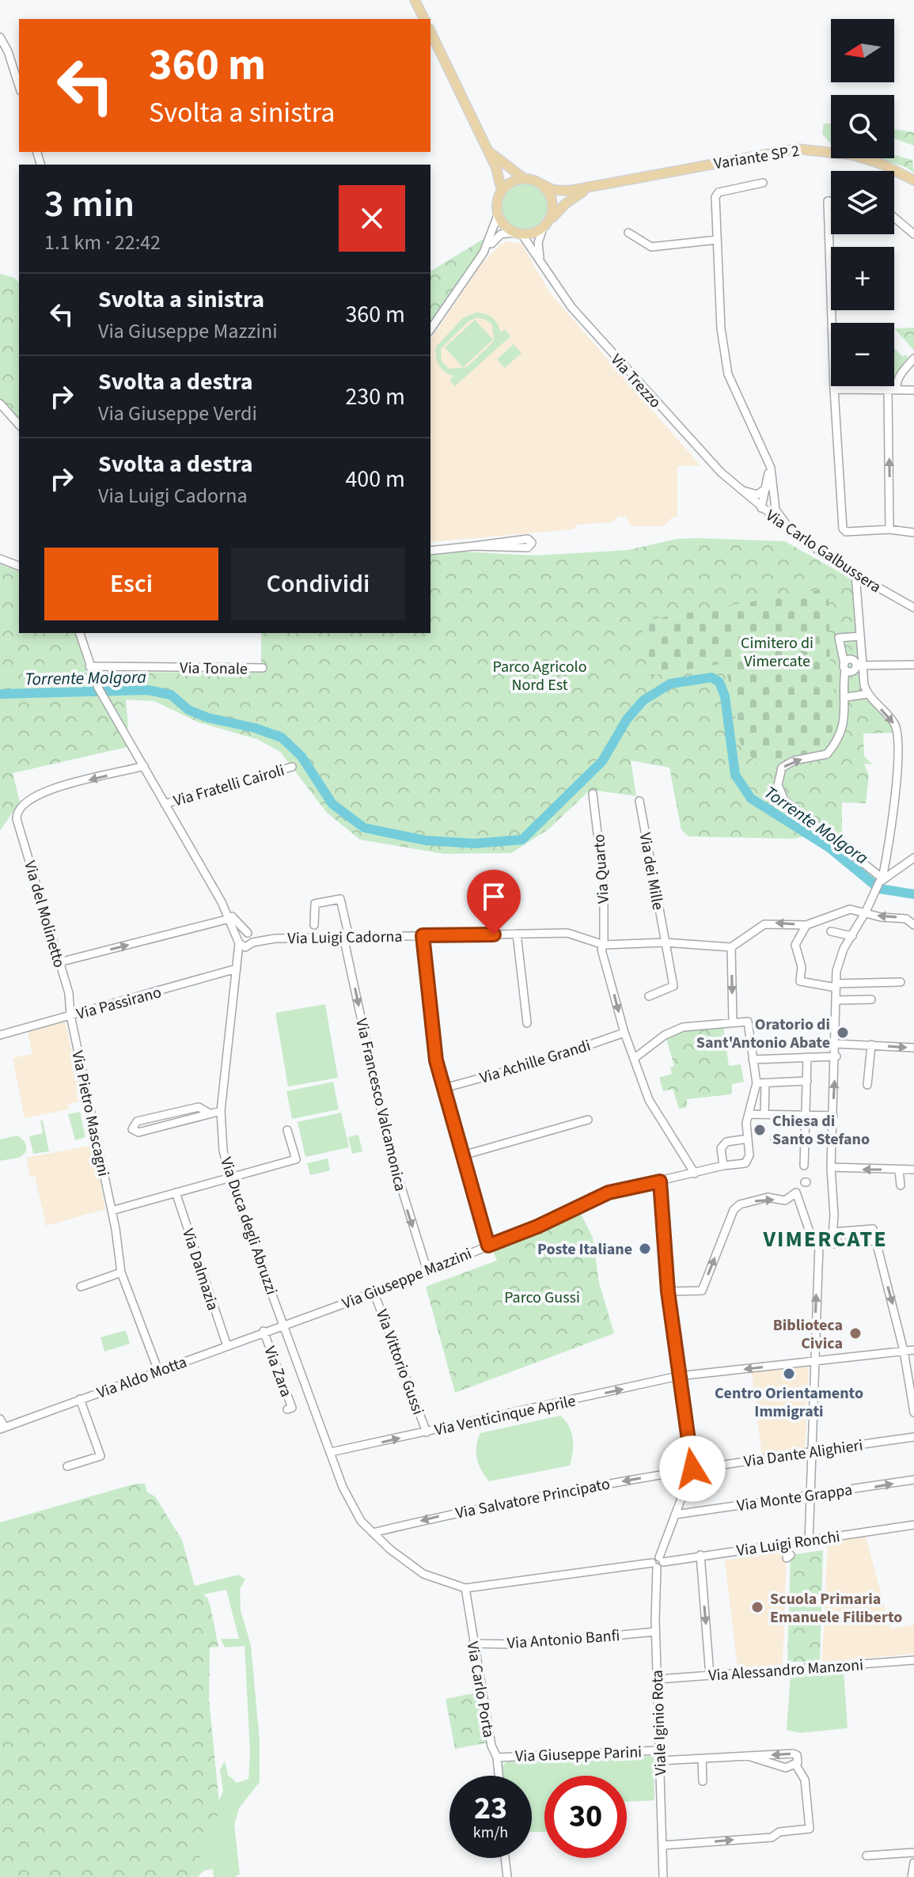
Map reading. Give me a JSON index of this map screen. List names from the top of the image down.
{
  "streets": {
    "main road": ["Variante SP 2"],
    "street": [
      "Via Trezzo",
      "Via Carlo Galbussera",
      "Via Tonale",
      "Via Fratelli Cairoli",
      "Via Quarto",
      "Via dei Mille",
      "Via del Molinetto",
      "Via Luigi Cadorna",
      "Via Passirano",
      "Via Achille Grandi",
      "Via Francesco Valcamonica",
      "Via Pietro Mascagni",
      "Via Duca degli Abruzzi",
      "Via Dalmazia",
      "Via Giuseppe Mazzini",
      "Via Vittorio Gussi",
      "Via Zara",
      "Via Aldo Motta",
      "Via Venticinque Aprile",
      "Via Dante Alighieri",
      "Via Monte Grappa",
      "Via Salvatore Principato",
      "Via Luigi Ronchi",
      "Via Antonio Banfi",
      "Via Alessandro Manzoni",
      "Via Carlo Porta",
      "Viale Iginio Rota",
      "Via Giuseppe Parini"
    ]
  },
  "crossings": [
    ["Variante SP 2", "Via Trezzo"],
    ["Via Trezzo", "Via Carlo Galbussera"],
    ["Via Quarto", "Via Luigi Cadorna"],
    ["Via Quarto", "Via Achille Grandi"],
    ["Via Quarto", "Via Giuseppe Mazzini"],
    ["Via del Molinetto", "Via Passirano"],
    ["Via del Molinetto", "Via Pietro Mascagni"],
    ["Via Luigi Cadorna", "Via Francesco Valcamonica"],
    ["Via Luigi Cadorna", "Via Duca degli Abruzzi"],
    ["Via Passirano", "Via Pietro Mascagni"],
    ["Via Passirano", "Via Duca degli Abruzzi"],
    ["Via Francesco Valcamonica", "Via Giuseppe Mazzini"],
    ["Via Pietro Mascagni", "Via Aldo Motta"],
    ["Via Duca degli Abruzzi", "Via Giuseppe Mazzini"],
    ["Via Duca degli Abruzzi", "Via Aldo Motta"],
    ["Via Duca degli Abruzzi", "Via Venticinque Aprile"],
    ["Via Duca degli Abruzzi", "Via Salvatore Principato"],
    ["Via Duca degli Abruzzi", "Via Luigi Ronchi"],
    ["Via Duca degli Abruzzi", "Via Carlo Porta"],
    ["Via Dalmazia", "Via Aldo Motta"],
    ["Via Giuseppe Mazzini", "Via Vittorio Gussi"],
    ["Via Giuseppe Mazzini", "Via Aldo Motta"],
    ["Via Vittorio Gussi", "Via Venticinque Aprile"],
    ["Via Zara", "Via Aldo Motta"],
    ["Via Dante Alighieri", "Via Salvatore Principato"],
    ["Via Dante Alighieri", "Viale Iginio Rota"],
    ["Via Monte Grappa", "Viale Iginio Rota"],
    ["Via Salvatore Principato", "Viale Iginio Rota"],
    ["Via Luigi Ronchi", "Via Carlo Porta"],
    ["Via Luigi Ronchi", "Viale Iginio Rota"],
    ["Via Antonio Banfi", "Via Carlo Porta"],
    ["Via Antonio Banfi", "Viale Iginio Rota"],
    ["Via Alessandro Manzoni", "Viale Iginio Rota"],
    ["Via Carlo Porta", "Via Giuseppe Parini"],
    ["Viale Iginio Rota", "Via Giuseppe Parini"]
  ],
  "one_way": ["Via Francesco Valcamonica", "Via Monte Grappa", "Via Salvatore Principato"],
  "districts": ["VIMERCATE"],
  "water": ["Torrente Molgora"],
  "parks": ["Cimitero di Vimercate", "Parco Agricolo Nord Est", "Parco Gussi"],
  "places": [
    "Oratorio di Sant'Antonio Abate",
    "Chiesa di Santo Stefano",
    "Poste Italiane",
    "Biblioteca Civica",
    "Centro Orientamento Immigrati",
    "Scuola Primaria Emanuele Filiberto"
  ],
  "north": "left",
  "page": {
    "map_buttons": ["+", "−"],
    "turn": ["360 m", "Svolta a sinistra"],
    "heading": ["3 min", "1.1 km · 22:42"],
    "list": [
      {
        "name": "Svolta a sinistra",
        "note": "Via Giuseppe Mazzini",
        "value": "360 m"
      },
      {
        "name": "Svolta a destra",
        "note": "Via Giuseppe Verdi",
        "value": "230 m"
      },
      {
        "name": "Svolta a destra",
        "note": "Via Luigi Cadorna",
        "value": "400 m"
      }
    ],
    "buttons": ["Esci", "Condividi"],
    "speed": "23 km/h",
    "limit": "30"
  }
}
